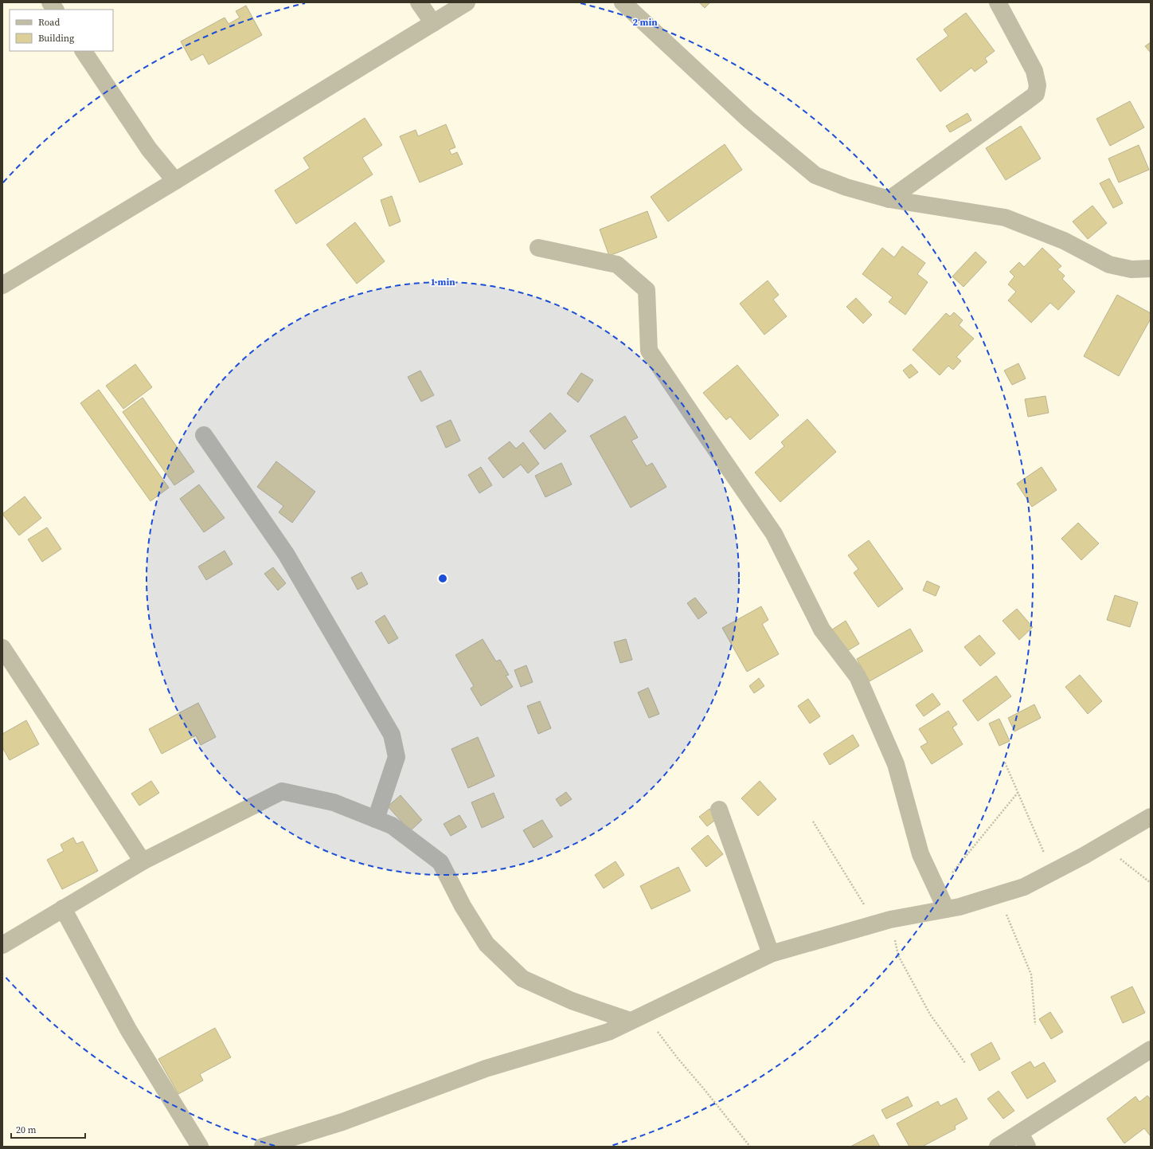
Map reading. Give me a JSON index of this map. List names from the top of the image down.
{
  "legend": ["Road", "Building"],
  "scale_bar": "20 m",
  "rings": ["2 min", "1 min"]
}
